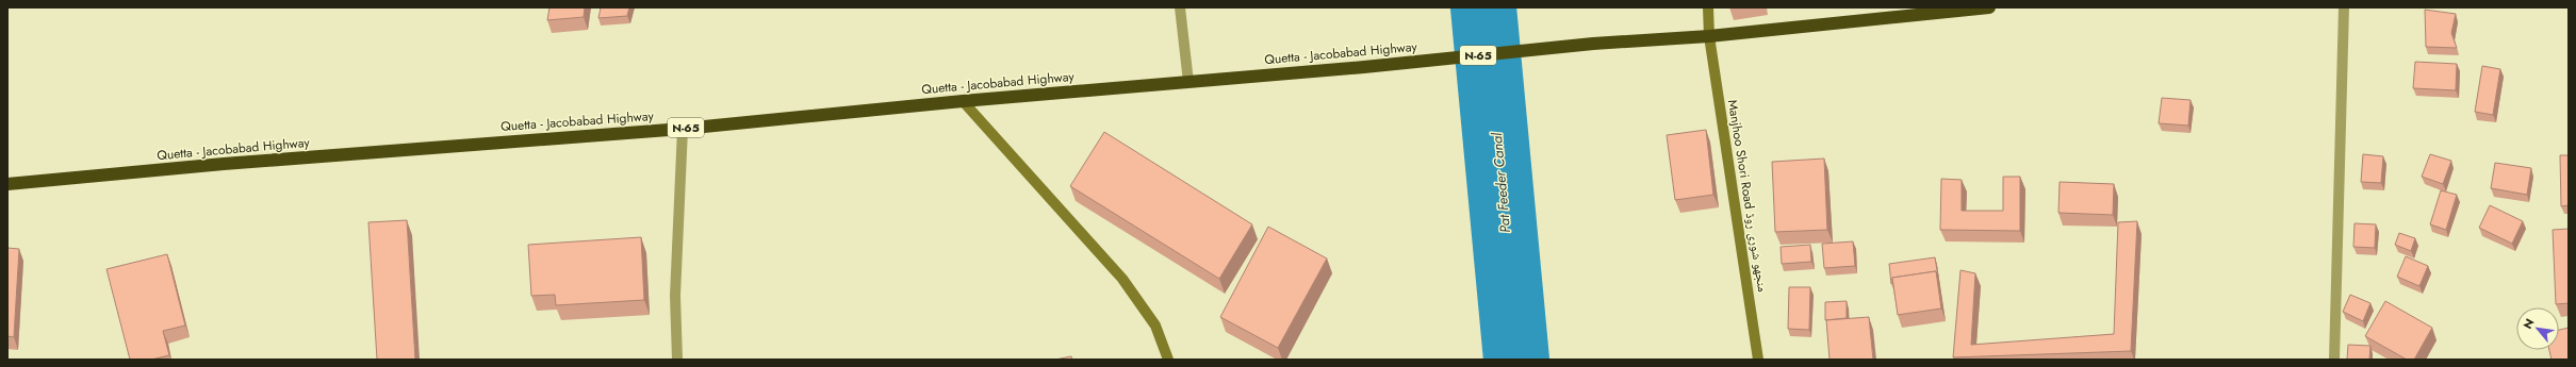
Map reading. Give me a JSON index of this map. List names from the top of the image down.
{
  "streets": {
    "highway": ["Quetta - Jacobabad Highway", "N-65"],
    "street": ["Manjhoo Shori Road منجھو شوری روڈ"]
  },
  "crossings": [
    ["Quetta - Jacobabad Highway", "Manjhoo Shori Road منجھو شوری روڈ"]
  ],
  "water": ["Pat Feeder Canal"],
  "north": "top left"
}
